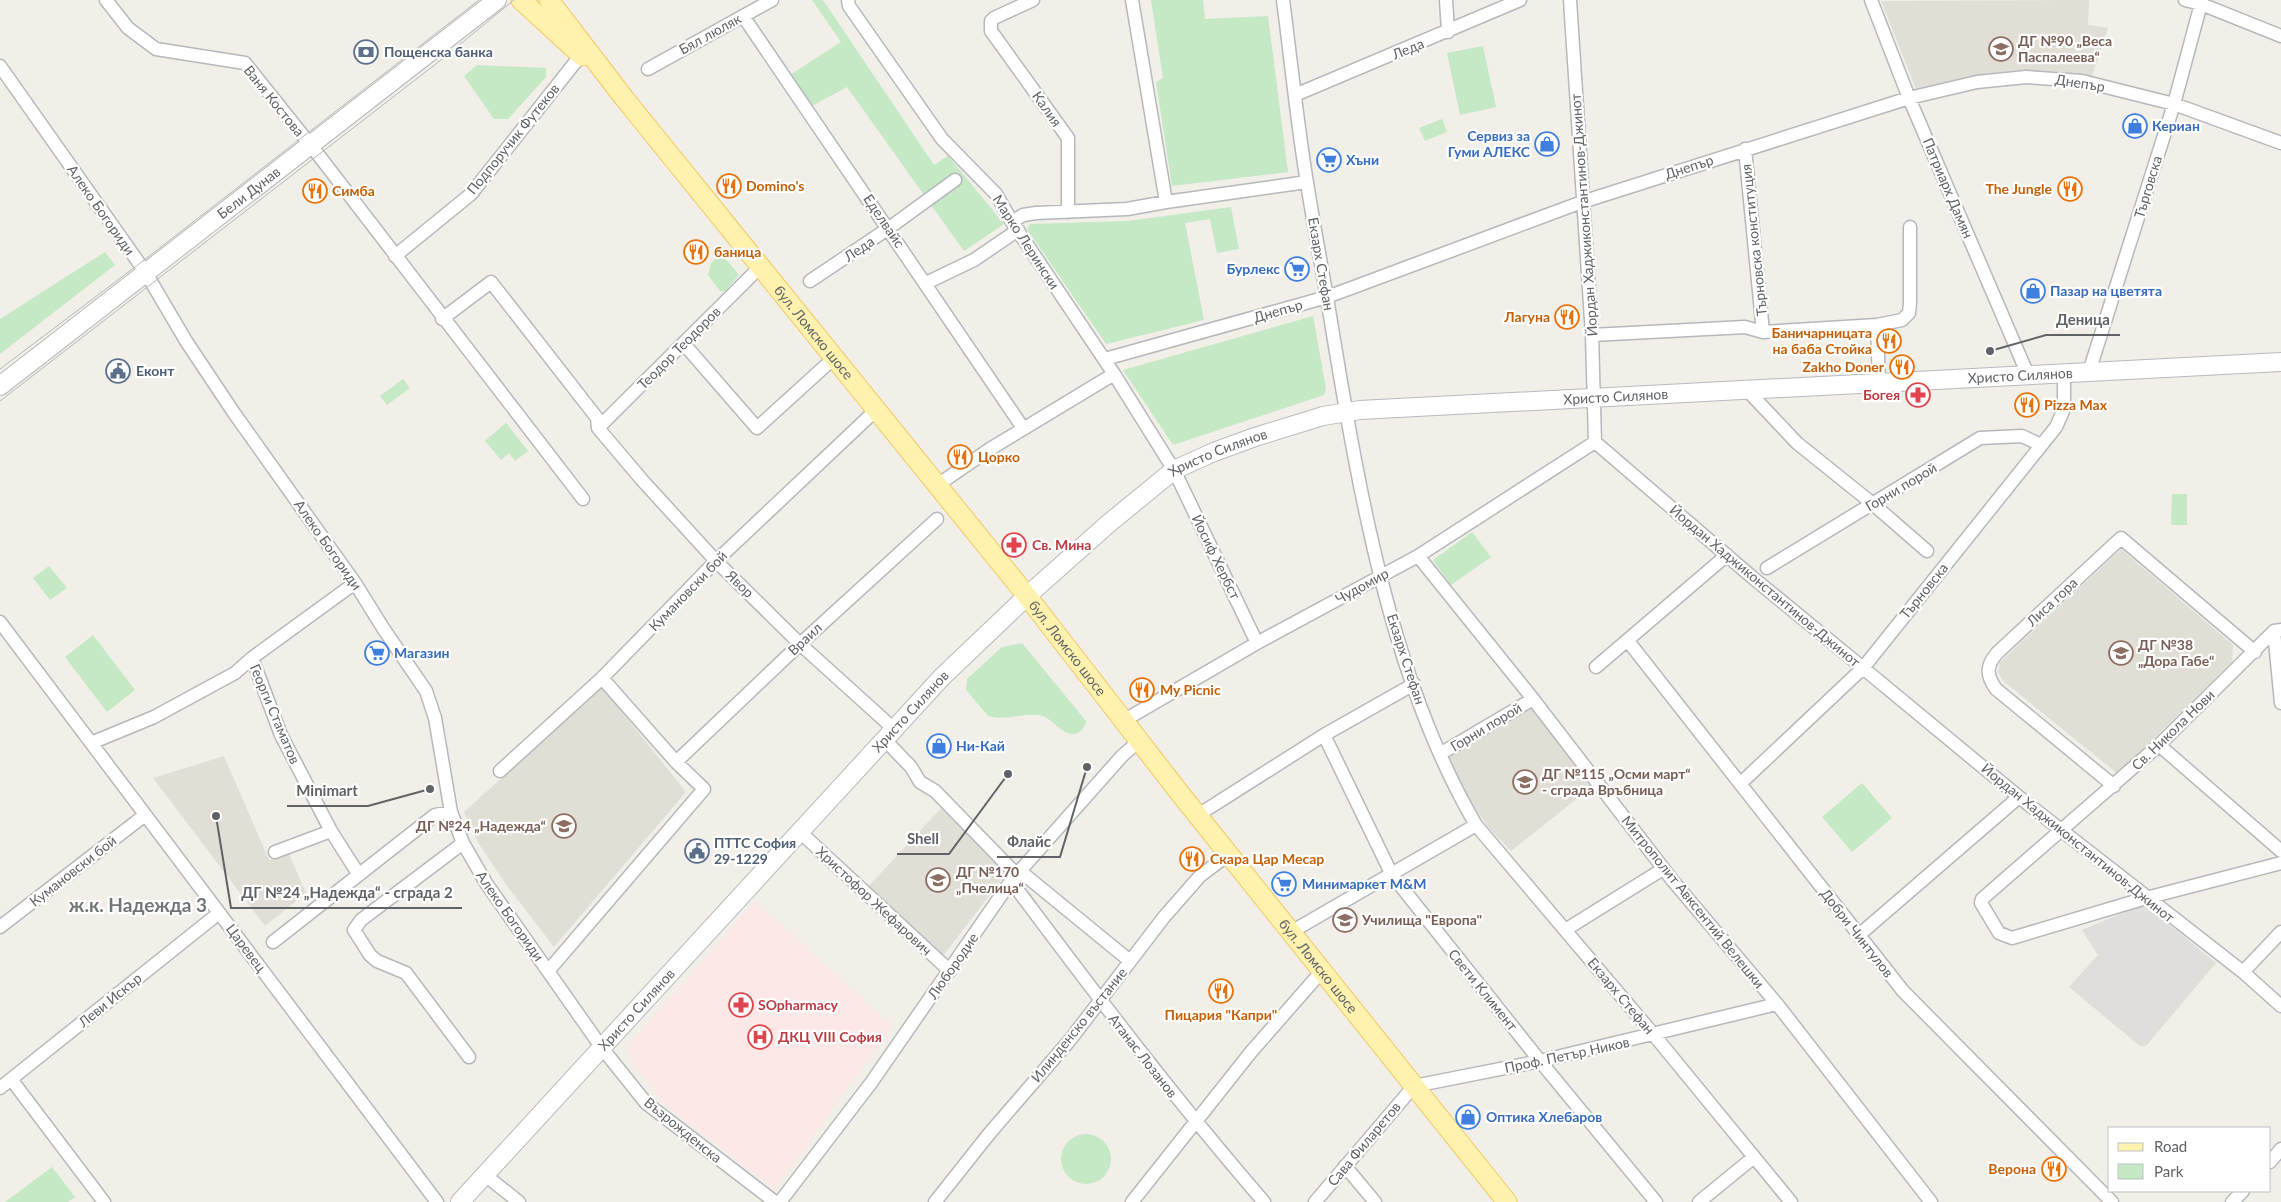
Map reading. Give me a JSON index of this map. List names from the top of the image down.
{
  "streets": {
    "main road": ["бул. Ломско шосе"],
    "street": [
      "Бял люляк",
      "Леда",
      "Днепър",
      "Ваня Костова",
      "Калия",
      "Подпоручик Футеков",
      "Търговска",
      "Патриарх Дамян",
      "Бели Дунав",
      "Алеко Богориди",
      "Йордан Хаджиконстантинов-Джинот",
      "Еделвайс",
      "Търновска конституция",
      "Марко Лерински",
      "Екзарх Стефан",
      "Теодор Теодоров",
      "Христо Силянов",
      "Горни порой",
      "Йосиф Хербст",
      "Явор",
      "Чудомир",
      "Кумановски бой",
      "Търновска",
      "Лиса гора",
      "Враил",
      "Георги Стаматов",
      "Св. Никола Нови",
      "Христофор Жефарович",
      "Митрополит Авксентий Велешки",
      "Добри Чинтулов",
      "Царевец",
      "Любородие",
      "Свети Климент",
      "Леви Искър",
      "Илинденско въстание",
      "Проф. Петър Ников",
      "Атанас Лозанов",
      "Възрожденска",
      "Сава Филаретов"
    ]
  },
  "crossings": [
    ["Бял люляк", "Еделвайс"],
    ["Леда", "Еделвайс"],
    ["Леда", "Екзарх Стефан"],
    ["Днепър", "Търговска"],
    ["Днепър", "Патриарх Дамян"],
    ["Днепър", "Йордан Хаджиконстантинов-Джинот"],
    ["Днепър", "Търновска конституция"],
    ["Днепър", "Марко Лерински"],
    ["Днепър", "Екзарх Стефан"],
    ["Ваня Костова", "Подпоручик Футеков"],
    ["Ваня Костова", "Бели Дунав"],
    ["Ваня Костова", "Явор"],
    ["Подпоручик Футеков", "бул. Ломско шосе"],
    ["Търговска", "Христо Силянов"],
    ["Патриарх Дамян", "Христо Силянов"],
    ["Бели Дунав", "Алеко Богориди"],
    ["Алеко Богориди", "Христо Силянов"],
    ["Алеко Богориди", "Георги Стаматов"],
    ["Алеко Богориди", "Възрожденска"],
    ["Йордан Хаджиконстантинов-Джинот", "Христо Силянов"],
    ["Йордан Хаджиконстантинов-Джинот", "Чудомир"],
    ["Йордан Хаджиконстантинов-Джинот", "Търновска"],
    ["Йордан Хаджиконстантинов-Джинот", "Св. Никола Нови"],
    ["Марко Лерински", "Христо Силянов"],
    ["Марко Лерински", "Йосиф Хербст"],
    ["Екзарх Стефан", "Христо Силянов"],
    ["Екзарх Стефан", "Горни порой"],
    ["Екзарх Стефан", "Чудомир"],
    ["Екзарх Стефан", "Проф. Петър Ников"],
    ["бул. Ломско шосе", "Теодор Теодоров"],
    ["бул. Ломско шосе", "Христо Силянов"],
    ["бул. Ломско шосе", "Чудомир"],
    ["бул. Ломско шосе", "Кумановски бой"],
    ["бул. Ломско шосе", "Любородие"],
    ["бул. Ломско шосе", "Илинденско въстание"],
    ["бул. Ломско шосе", "Проф. Петър Ников"],
    ["бул. Ломско шосе", "Сава Филаретов"],
    ["Теодор Теодоров", "Явор"],
    ["Христо Силянов", "Йосиф Хербст"],
    ["Христо Силянов", "Явор"],
    ["Христо Силянов", "Търновска"],
    ["Христо Силянов", "Христофор Жефарович"],
    ["Христо Силянов", "Възрожденска"],
    ["Горни порой", "Търновска"],
    ["Горни порой", "Митрополит Авксентий Велешки"],
    ["Йосиф Хербст", "Чудомир"],
    ["Явор", "Кумановски бой"],
    ["Явор", "Враил"],
    ["Явор", "Любородие"],
    ["Явор", "Атанас Лозанов"],
    ["Чудомир", "Митрополит Авксентий Велешки"],
    ["Кумановски бой", "Царевец"],
    ["Търновска", "Добри Чинтулов"],
    ["Лиса гора", "Св. Никола Нови"],
    ["Христофор Жефарович", "Любородие"],
    ["Митрополит Авксентий Велешки", "Проф. Петър Ников"],
    ["Царевец", "Леви Искър"],
    ["Любородие", "Атанас Лозанов"],
    ["Свети Климент", "Проф. Петър Ников"],
    ["Илинденско въстание", "Атанас Лозанов"],
    ["Проф. Петър Ников", "Сава Филаретов"]
  ],
  "districts": ["ж.к. Надежда 3"],
  "places": {
    "school or university": [
      "ДГ №90 „Веса Паспалеева“",
      "ДГ №38 „Дора Габе“",
      "ДГ №115 „Осми март“ - сграда Връбница",
      "ДГ №24 „Надежда“",
      "ДГ №170 „Пчелица“",
      "Училища \"Европа\""
    ],
    "bank": ["Пощенска банка"],
    "shop": [
      "Кериан",
      "Сервиз за Гуми АЛЕКС",
      "Пазар на цветята",
      "Ни-Кай",
      "Оптика Хлебаров"
    ],
    "supermarket": [
      "Хъни",
      "Бурлекс",
      "Магазин",
      "Минимаркет М&М"
    ],
    "restaurant": [
      "Domino's",
      "The Jungle",
      "Симба",
      "баница",
      "Лагуна",
      "Баничарницата на баба Стойка",
      "Zakho Doner",
      "Pizza Max",
      "Цорко",
      "My Picnic",
      "Скара Цар Месар",
      "Пицария \"Капри\"",
      "Верона"
    ],
    "other": [
      "Деница",
      "Флайс",
      "Shell",
      "Minimart",
      "ДГ №24 „Надежда“ - сграда 2"
    ],
    "public building": ["Еконт", "ПТТС София 29-1229"],
    "pharmacy": ["Богея", "Св. Мина", "SOpharmacy"],
    "hospital": ["ДКЦ VIII София"]
  },
  "legend": ["Road", "Park"]
}
